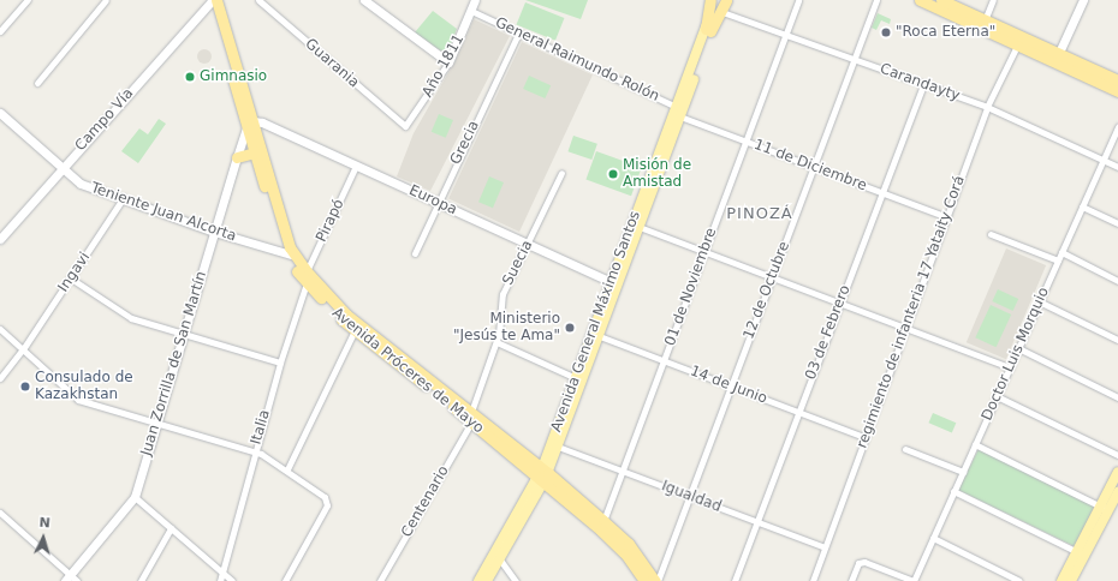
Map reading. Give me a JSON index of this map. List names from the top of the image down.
{
  "streets": {
    "highway": ["Avenida Próceres de Mayo"],
    "main road": ["Avenida General Máximo Santos"],
    "street": [
      "General Raimundo Rolón",
      "Guarania",
      "Año 1811",
      "Carandayty",
      "Campo Vía",
      "Grecia",
      "11 de Diciembre",
      "Europa",
      "Teniente Juan Alcorta",
      "Pirapó",
      "Suecia",
      "Ingavi",
      "01 de Noviembre",
      "12 de Octubre",
      "regimiento de infanteria 17 Yataity Corá",
      "03 de Febrero",
      "Doctor Luis Morquio",
      "Juan Zorrilla de San Martín",
      "14 de Junio",
      "Italia",
      "Igualdad",
      "Centenario"
    ]
  },
  "crossings": [
    ["General Raimundo Rolón", "Año 1811"],
    ["General Raimundo Rolón", "Grecia"],
    ["General Raimundo Rolón", "11 de Diciembre"],
    ["General Raimundo Rolón", "Avenida General Máximo Santos"],
    ["Guarania", "Año 1811"],
    ["Carandayty", "01 de Noviembre"],
    ["Carandayty", "12 de Octubre"],
    ["Carandayty", "regimiento de infanteria 17 Yataity Corá"],
    ["Carandayty", "03 de Febrero"],
    ["Carandayty", "Doctor Luis Morquio"],
    ["Campo Vía", "Teniente Juan Alcorta"],
    ["Campo Vía", "Avenida Próceres de Mayo"],
    ["Grecia", "Europa"],
    ["11 de Diciembre", "01 de Noviembre"],
    ["11 de Diciembre", "12 de Octubre"],
    ["11 de Diciembre", "regimiento de infanteria 17 Yataity Corá"],
    ["11 de Diciembre", "Avenida General Máximo Santos"],
    ["11 de Diciembre", "03 de Febrero"],
    ["Europa", "Pirapó"],
    ["Europa", "Suecia"],
    ["Europa", "Avenida General Máximo Santos"],
    ["Europa", "Juan Zorrilla de San Martín"],
    ["Europa", "Avenida Próceres de Mayo"],
    ["Teniente Juan Alcorta", "Ingavi"],
    ["Teniente Juan Alcorta", "Juan Zorrilla de San Martín"],
    ["Teniente Juan Alcorta", "Avenida Próceres de Mayo"],
    ["Pirapó", "Avenida Próceres de Mayo"],
    ["Pirapó", "Italia"],
    ["Suecia", "Avenida Próceres de Mayo"],
    ["Suecia", "Centenario"],
    ["01 de Noviembre", "14 de Junio"],
    ["01 de Noviembre", "Igualdad"],
    ["12 de Octubre", "14 de Junio"],
    ["12 de Octubre", "Igualdad"],
    ["regimiento de infanteria 17 Yataity Corá", "14 de Junio"],
    ["regimiento de infanteria 17 Yataity Corá", "Igualdad"],
    ["Avenida General Máximo Santos", "Avenida Próceres de Mayo"],
    ["Avenida General Máximo Santos", "14 de Junio"],
    ["Avenida General Máximo Santos", "Igualdad"],
    ["03 de Febrero", "14 de Junio"],
    ["03 de Febrero", "Igualdad"],
    ["Juan Zorrilla de San Martín", "Avenida Próceres de Mayo"],
    ["Avenida Próceres de Mayo", "Italia"],
    ["Avenida Próceres de Mayo", "Centenario"]
  ],
  "districts": ["PINOZÁ"],
  "places": [
    "\"Roca Eterna\"",
    "Gimnasio",
    "Misión de Amistad",
    "Ministerio \"Jesús te Ama\"",
    "Consulado de Kazakhstan"
  ],
  "north": "top"
}
